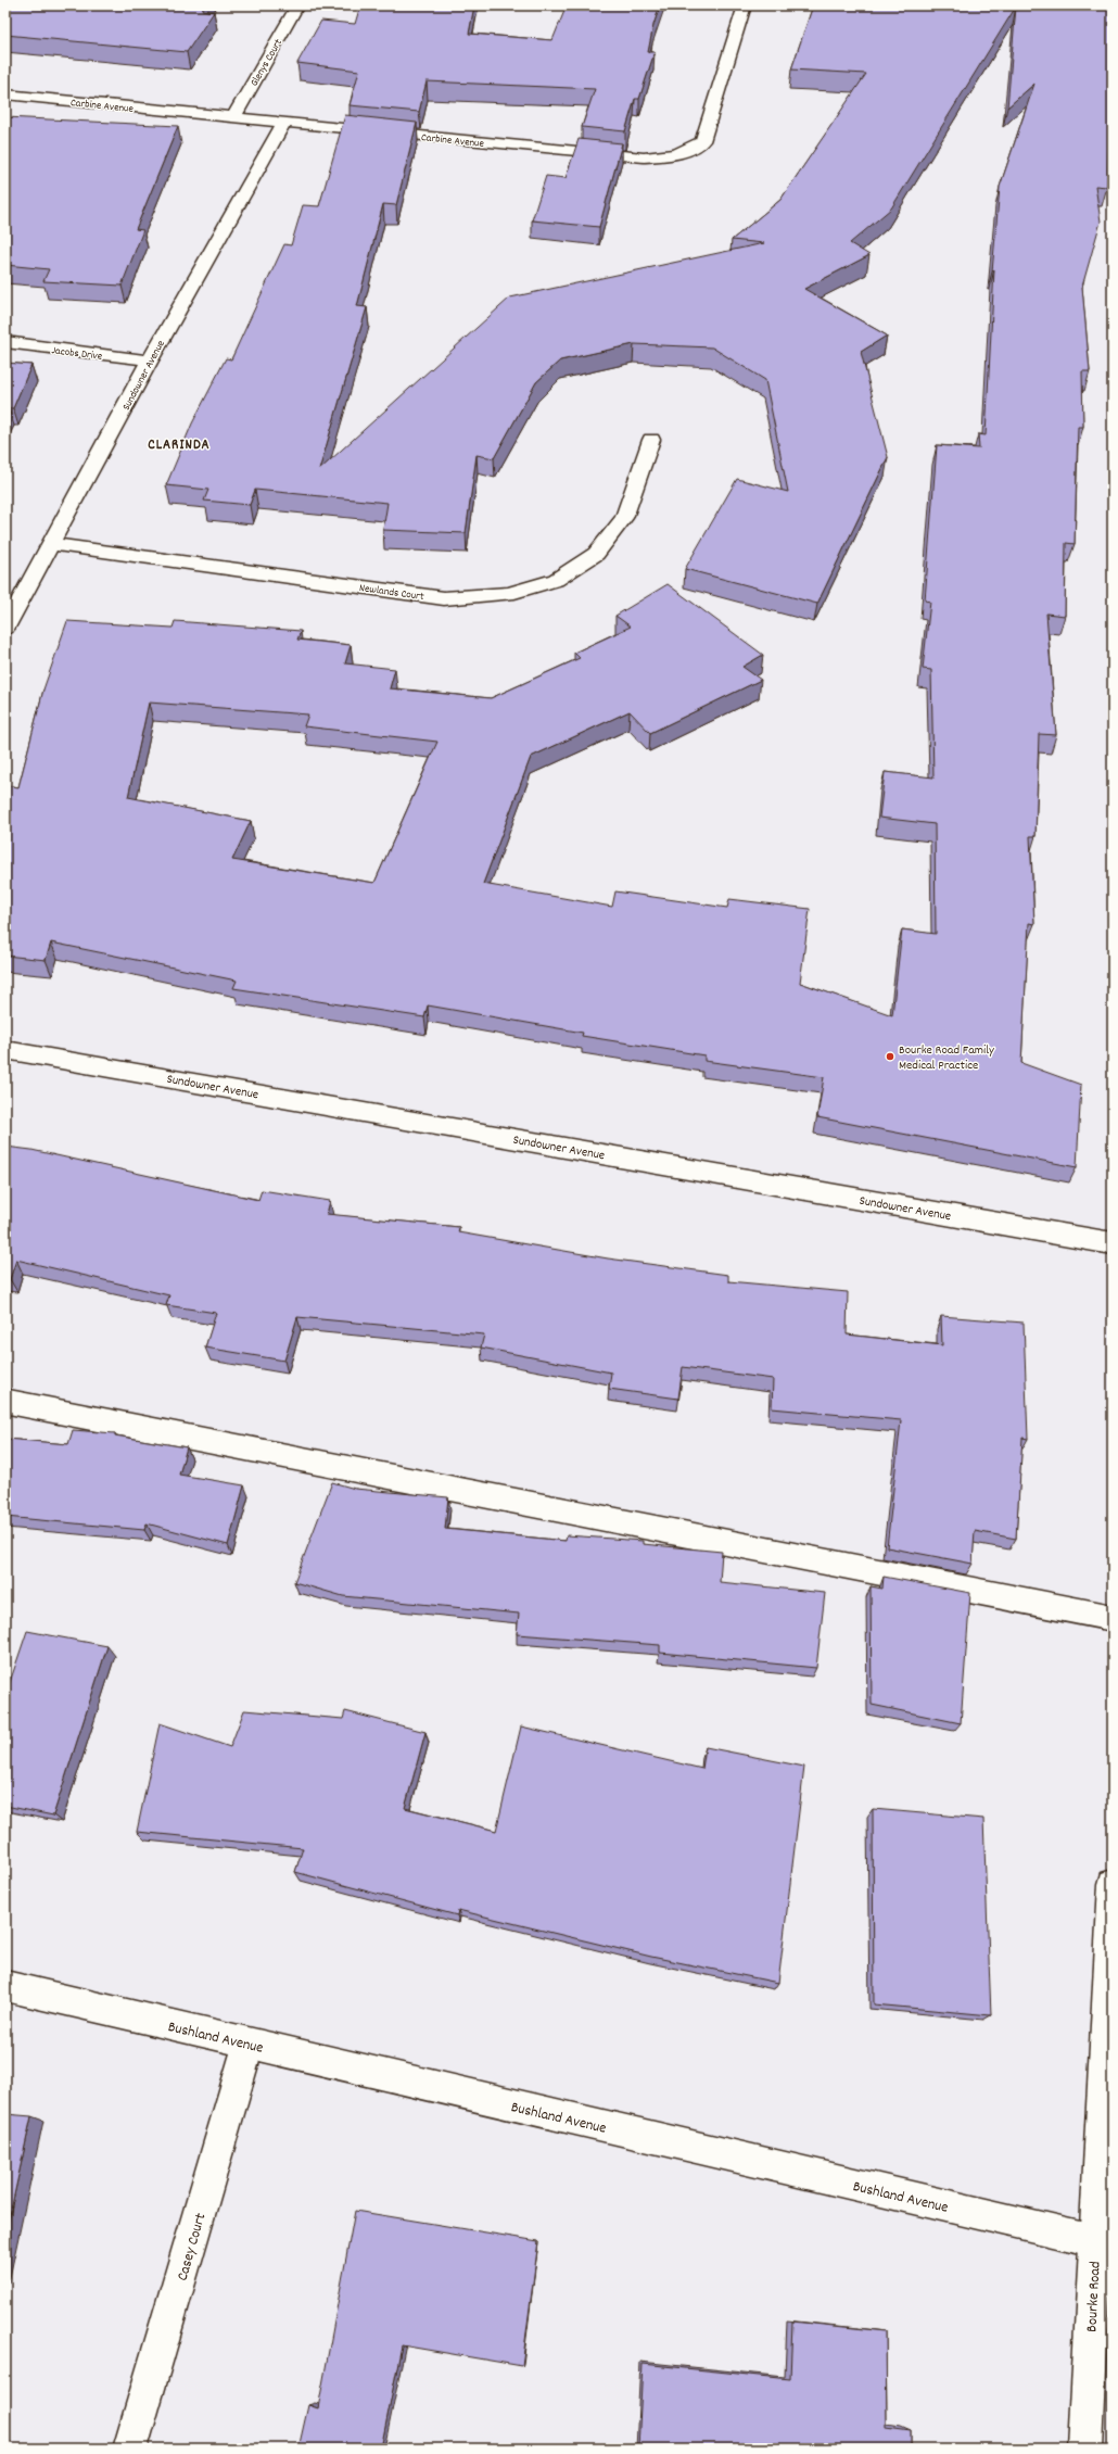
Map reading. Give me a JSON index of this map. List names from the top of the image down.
{
  "streets": {
    "street": [
      "Glenys Court",
      "Carbine Avenue",
      "Jacobs Drive",
      "Sundowner Avenue",
      "Newlands Court",
      "Bushland Avenue",
      "Casey Court",
      "Bourke Road"
    ]
  },
  "crossings": [
    ["Glenys Court", "Carbine Avenue"],
    ["Carbine Avenue", "Sundowner Avenue"],
    ["Jacobs Drive", "Sundowner Avenue"],
    ["Sundowner Avenue", "Newlands Court"],
    ["Bushland Avenue", "Casey Court"],
    ["Bushland Avenue", "Bourke Road"]
  ],
  "districts": ["CLARINDA"],
  "places": ["Bourke Road Family Medical Practice"]
}
